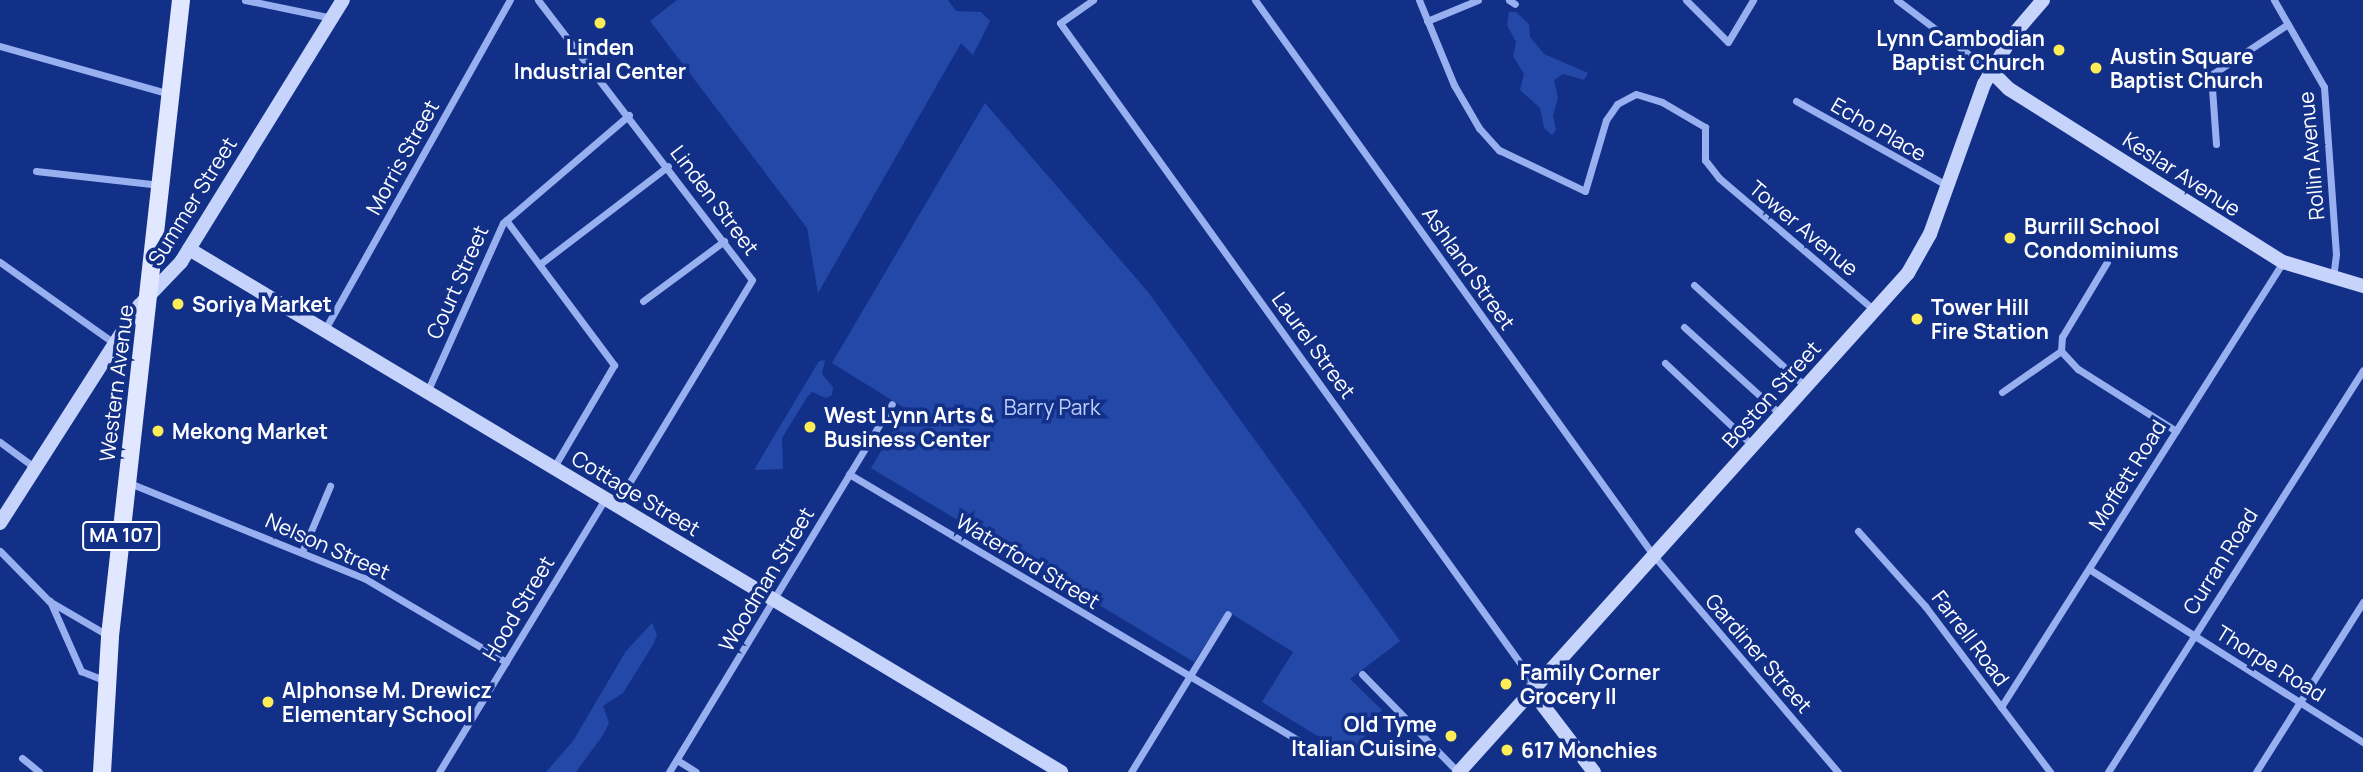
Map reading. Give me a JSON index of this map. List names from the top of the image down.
{
  "streets": {
    "main road": [
      "Keslar Avenue",
      "Summer Street",
      "Western Avenue",
      "Boston Street",
      "Cottage Street",
      "MA 107"
    ],
    "street": [
      "Echo Place",
      "Rollin Avenue",
      "Morris Street",
      "Linden Street",
      "Tower Avenue",
      "Ashland Street",
      "Court Street",
      "Laurel Street",
      "Moffett Road",
      "Nelson Street",
      "Waterford Street",
      "Curran Road",
      "Woodman Street",
      "Hood Street",
      "Farrell Road",
      "Gardiner Street",
      "Thorpe Road"
    ]
  },
  "crossings": [
    ["Echo Place", "Boston Street"],
    ["Rollin Avenue", "Keslar Avenue"],
    ["Morris Street", "Cottage Street"],
    ["Keslar Avenue", "Boston Street"],
    ["Keslar Avenue", "Moffett Road"],
    ["Linden Street", "Court Street"],
    ["Linden Street", "Cottage Street"],
    ["Linden Street", "Hood Street"],
    ["Summer Street", "Western Avenue"],
    ["Summer Street", "Cottage Street"],
    ["Tower Avenue", "Boston Street"],
    ["Ashland Street", "Boston Street"],
    ["Ashland Street", "Gardiner Street"],
    ["Court Street", "Cottage Street"],
    ["Laurel Street", "Boston Street"],
    ["Western Avenue", "Nelson Street"],
    ["Boston Street", "Gardiner Street"],
    ["Moffett Road", "Farrell Road"],
    ["Moffett Road", "Thorpe Road"],
    ["Cottage Street", "Woodman Street"],
    ["Cottage Street", "Hood Street"],
    ["Nelson Street", "Hood Street"],
    ["Waterford Street", "Woodman Street"],
    ["Curran Road", "Thorpe Road"]
  ],
  "parks": ["Barry Park"],
  "places": [
    "Linden Industrial Center",
    "Lynn Cambodian Baptist Church",
    "Austin Square Baptist Church",
    "Burrill School Condominiums",
    "Soriya Market",
    "Tower Hill Fire Station",
    "West Lynn Arts & Business Center",
    "Mekong Market",
    "Family Corner Grocery II",
    "Alphonse M. Drewicz Elementary School",
    "Old Tyme Italian Cuisine",
    "617 Monchies"
  ]
}
